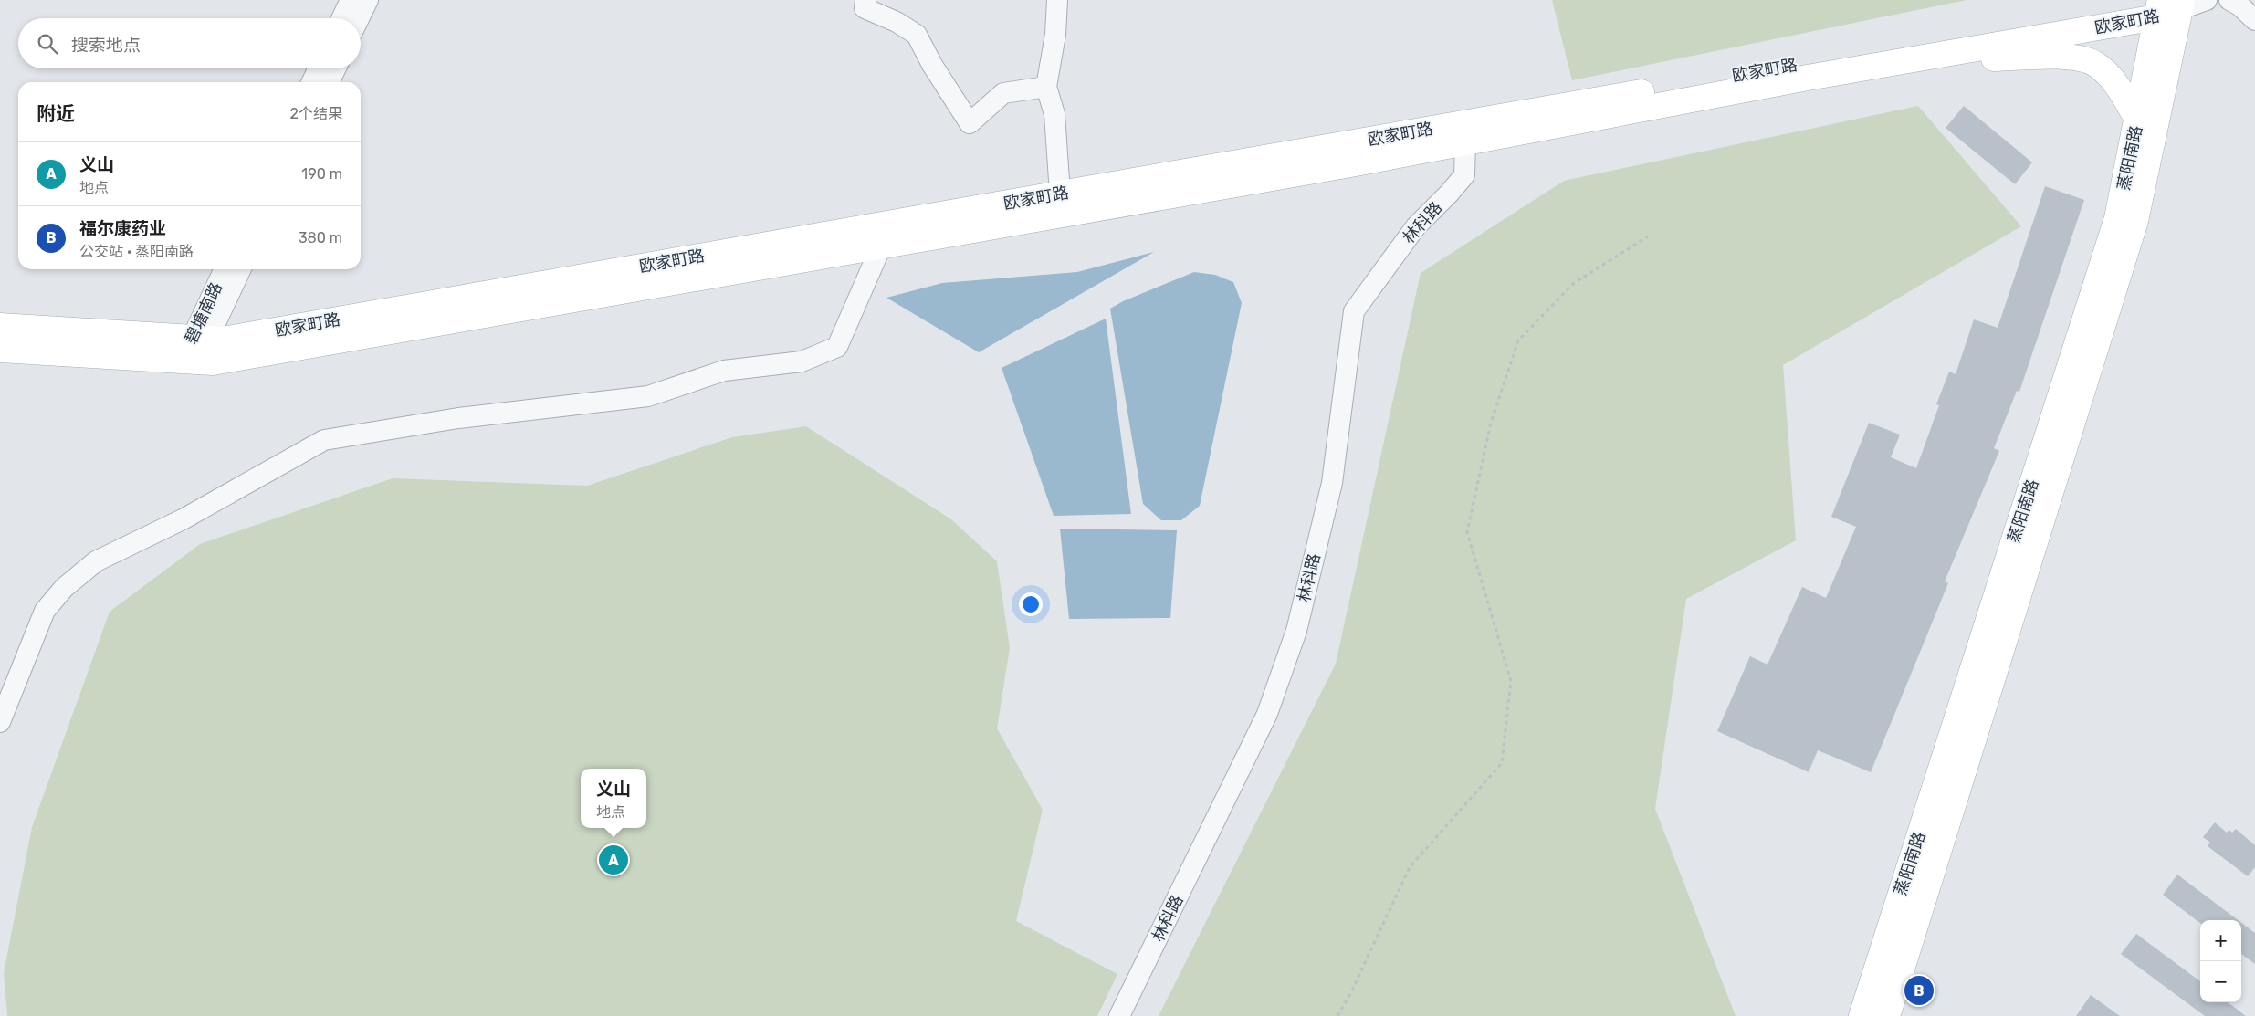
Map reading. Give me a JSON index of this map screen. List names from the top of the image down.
{
  "streets": {
    "main road": ["欧家町路", "蒸阳南路"],
    "street": ["林科路", "碧塘南路"]
  },
  "crossings": [
    ["欧家町路", "蒸阳南路"],
    ["欧家町路", "林科路"],
    ["欧家町路", "碧塘南路"]
  ],
  "page": {
    "search": "搜索地点",
    "heading": ["附近", "2个结果"],
    "list": [
      {
        "mark": "A",
        "name": "义山",
        "note": "地点",
        "value": "190 m"
      },
      {
        "mark": "B",
        "name": "福尔康药业",
        "note": "公交站 · 蒸阳南路",
        "value": "380 m"
      }
    ],
    "popup": ["义山", "地点"],
    "pins": ["A", "B"],
    "map_buttons": ["+", "−"]
  }
}
